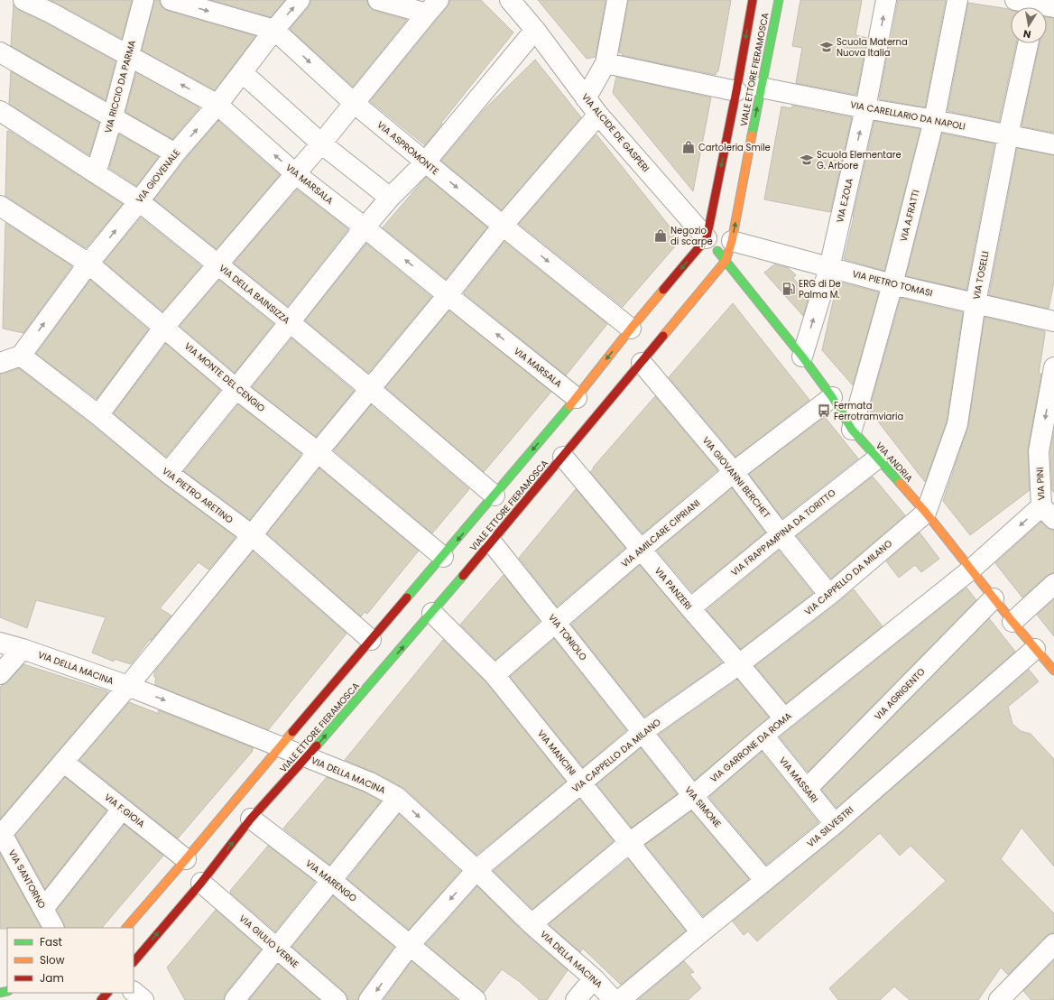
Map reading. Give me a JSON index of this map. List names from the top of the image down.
{
  "streets": {
    "main road": ["VIALE ETTORE FIERAMOSCA", "VIA ALCIDE DE GASPERI", "VIA ANDRIA"],
    "street": [
      "VIA RICCIO DA PARMA",
      "VIA CARELLARIO DA NAPOLI",
      "VIA ASPROMONTE",
      "VIA GIOVENALE",
      "VIA MARSALA",
      "VIA E.ZOLA",
      "VIA A.FRATTI",
      "VIA TOSELLI",
      "VIA PIETRO TOMASI",
      "VIA DELLA BAINSIZZA",
      "VIA MONTE DEL CENGIO",
      "VIA GIOVANNI BERCHET",
      "VIA PINI",
      "VIA PIETRO ARETINO",
      "VIA FRAPPAMPINA DA TORITTO",
      "VIA AMILCARE CIPRIANI",
      "VIA CAPPELLO DA MILANO",
      "VIA PANZERI",
      "VIA TONIOLO",
      "VIA DELLA MACINA",
      "VIA AGRIGENTO",
      "VIA GARRONE DA ROMA",
      "VIA MANCINI",
      "VIA MASSARI",
      "VIA SIMONE",
      "VIA F.GIOIA",
      "VIA SILVESTRI",
      "VIA SANTORNO",
      "VIA MARENGO",
      "VIA GIULIO VERNE"
    ]
  },
  "crossings": [
    ["VIALE ETTORE FIERAMOSCA", "VIA CARELLARIO DA NAPOLI"],
    ["VIALE ETTORE FIERAMOSCA", "VIA ALCIDE DE GASPERI"],
    ["VIALE ETTORE FIERAMOSCA", "VIA ASPROMONTE"],
    ["VIALE ETTORE FIERAMOSCA", "VIA MARSALA"],
    ["VIALE ETTORE FIERAMOSCA", "VIA PIETRO TOMASI"],
    ["VIALE ETTORE FIERAMOSCA", "VIA DELLA BAINSIZZA"],
    ["VIALE ETTORE FIERAMOSCA", "VIA MONTE DEL CENGIO"],
    ["VIALE ETTORE FIERAMOSCA", "VIA ANDRIA"],
    ["VIALE ETTORE FIERAMOSCA", "VIA GIOVANNI BERCHET"],
    ["VIALE ETTORE FIERAMOSCA", "VIA PIETRO ARETINO"],
    ["VIALE ETTORE FIERAMOSCA", "VIA PANZERI"],
    ["VIALE ETTORE FIERAMOSCA", "VIA TONIOLO"],
    ["VIALE ETTORE FIERAMOSCA", "VIA DELLA MACINA"],
    ["VIALE ETTORE FIERAMOSCA", "VIA MANCINI"],
    ["VIALE ETTORE FIERAMOSCA", "VIA F.GIOIA"],
    ["VIALE ETTORE FIERAMOSCA", "VIA MARENGO"],
    ["VIALE ETTORE FIERAMOSCA", "VIA GIULIO VERNE"],
    ["VIA RICCIO DA PARMA", "VIA MARSALA"],
    ["VIA RICCIO DA PARMA", "VIA DELLA BAINSIZZA"],
    ["VIA CARELLARIO DA NAPOLI", "VIA E.ZOLA"],
    ["VIA CARELLARIO DA NAPOLI", "VIA A.FRATTI"],
    ["VIA CARELLARIO DA NAPOLI", "VIA TOSELLI"],
    ["VIA ALCIDE DE GASPERI", "VIA ANDRIA"],
    ["VIA ASPROMONTE", "VIA GIOVENALE"],
    ["VIA GIOVENALE", "VIA MARSALA"],
    ["VIA GIOVENALE", "VIA DELLA BAINSIZZA"],
    ["VIA GIOVENALE", "VIA MONTE DEL CENGIO"],
    ["VIA GIOVENALE", "VIA PIETRO ARETINO"],
    ["VIA E.ZOLA", "VIA PIETRO TOMASI"],
    ["VIA E.ZOLA", "VIA ANDRIA"],
    ["VIA A.FRATTI", "VIA PIETRO TOMASI"],
    ["VIA A.FRATTI", "VIA ANDRIA"],
    ["VIA TOSELLI", "VIA PIETRO TOMASI"],
    ["VIA TOSELLI", "VIA ANDRIA"],
    ["VIA TOSELLI", "VIA CAPPELLO DA MILANO"],
    ["VIA ANDRIA", "VIA PINI"],
    ["VIA ANDRIA", "VIA FRAPPAMPINA DA TORITTO"],
    ["VIA ANDRIA", "VIA AMILCARE CIPRIANI"],
    ["VIA ANDRIA", "VIA CAPPELLO DA MILANO"],
    ["VIA ANDRIA", "VIA AGRIGENTO"],
    ["VIA ANDRIA", "VIA GARRONE DA ROMA"],
    ["VIA ANDRIA", "VIA SILVESTRI"],
    ["VIA GIOVANNI BERCHET", "VIA FRAPPAMPINA DA TORITTO"],
    ["VIA GIOVANNI BERCHET", "VIA AMILCARE CIPRIANI"],
    ["VIA GIOVANNI BERCHET", "VIA CAPPELLO DA MILANO"],
    ["VIA PINI", "VIA GARRONE DA ROMA"],
    ["VIA FRAPPAMPINA DA TORITTO", "VIA PANZERI"],
    ["VIA AMILCARE CIPRIANI", "VIA PANZERI"],
    ["VIA AMILCARE CIPRIANI", "VIA TONIOLO"],
    ["VIA AMILCARE CIPRIANI", "VIA MANCINI"],
    ["VIA CAPPELLO DA MILANO", "VIA PANZERI"],
    ["VIA CAPPELLO DA MILANO", "VIA TONIOLO"],
    ["VIA CAPPELLO DA MILANO", "VIA DELLA MACINA"],
    ["VIA CAPPELLO DA MILANO", "VIA MANCINI"],
    ["VIA CAPPELLO DA MILANO", "VIA SIMONE"],
    ["VIA CAPPELLO DA MILANO", "VIA MARENGO"],
    ["VIA PANZERI", "VIA GARRONE DA ROMA"],
    ["VIA TONIOLO", "VIA SIMONE"],
    ["VIA DELLA MACINA", "VIA GARRONE DA ROMA"],
    ["VIA AGRIGENTO", "VIA MASSARI"],
    ["VIA GARRONE DA ROMA", "VIA MANCINI"],
    ["VIA GARRONE DA ROMA", "VIA MASSARI"],
    ["VIA GARRONE DA ROMA", "VIA SIMONE"],
    ["VIA MANCINI", "VIA SILVESTRI"],
    ["VIA MASSARI", "VIA SILVESTRI"],
    ["VIA SIMONE", "VIA SILVESTRI"]
  ],
  "one_way": ["VIA E.ZOLA", "VIA PINI", "VIA DELLA MACINA"],
  "places": {
    "school or university": ["Scuola Materna Nuova Italia", "Scuola Elementare G. Arbore"],
    "shop": ["Cartoleria Smile", "Negozio di scarpe"],
    "fuel station": ["ERG di De Palma M."],
    "bus stop": ["Fermata Ferrotramviaria"]
  },
  "legend": ["Fast", "Slow", "Jam"],
  "north": "bottom"
}
